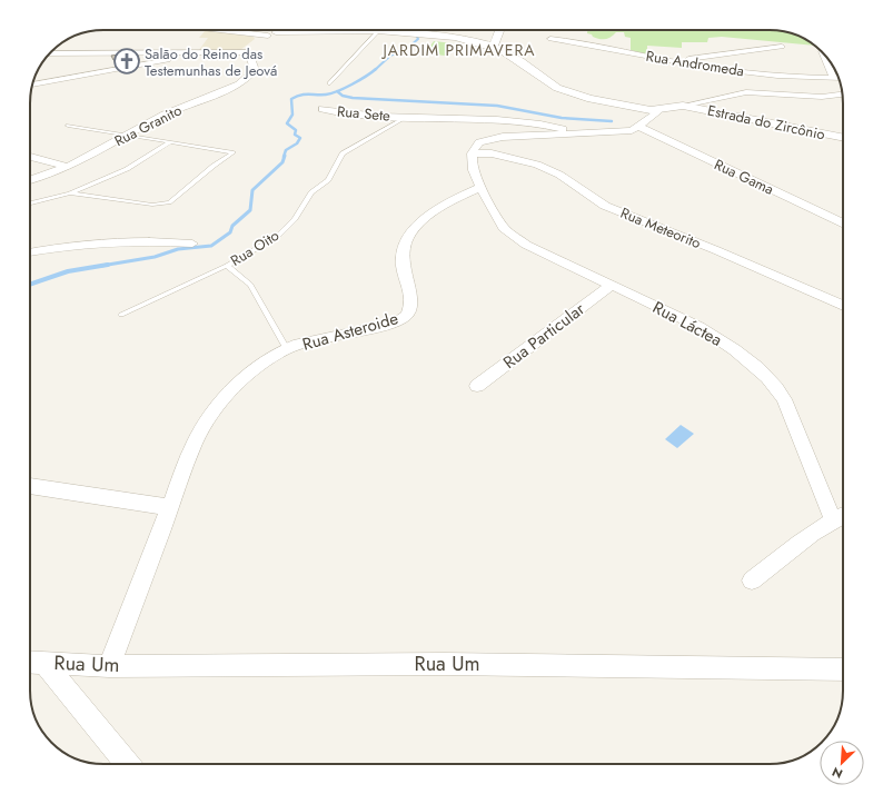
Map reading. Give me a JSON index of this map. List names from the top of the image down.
{
  "streets": {
    "street": [
      "Rua Andromeda",
      "Rua Sete",
      "Estrada do Zircônio",
      "Rua Granito",
      "Rua Gama",
      "Rua Meteorito",
      "Rua Láctea",
      "Rua Asteroide",
      "Rua Particular",
      "Rua Um"
    ],
    "lane": ["Rua Oito"]
  },
  "crossings": [
    ["Rua Sete", "Rua Oito"],
    ["Rua Láctea", "Rua Asteroide"],
    ["Rua Láctea", "Rua Particular"],
    ["Rua Asteroide", "Rua Um"]
  ],
  "districts": ["JARDIM PRIMAVERA"],
  "places": {
    "church": ["Salão do Reino das Testemunhas de Jeová"]
  },
  "north": "bottom left"
}
